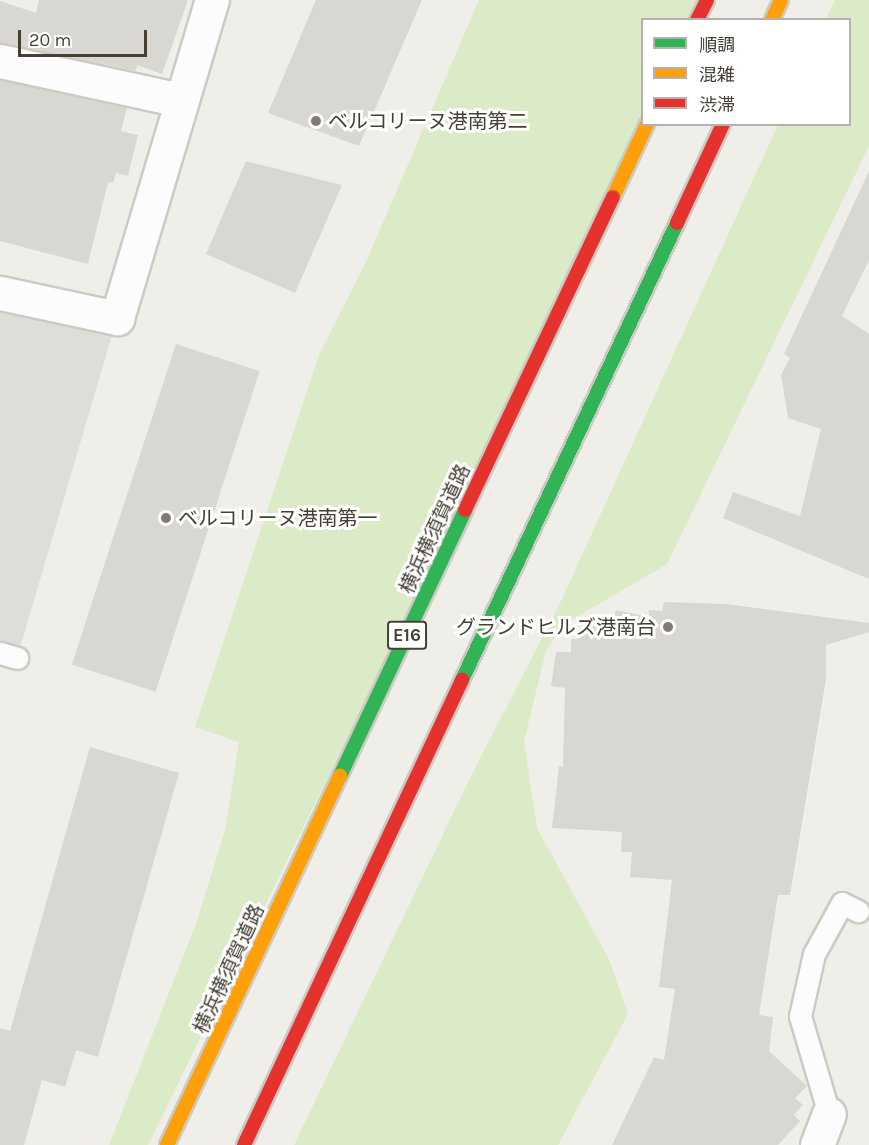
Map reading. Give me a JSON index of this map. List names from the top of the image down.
{
  "streets": {
    "highway": ["横浜横須賀道路", "E16"]
  },
  "places": ["ベルコリーヌ港南第二", "ベルコリーヌ港南第一", "グランドヒルズ港南台"],
  "legend": ["順調", "混雑", "渋滞"],
  "scale_bar": "20 m"
}
